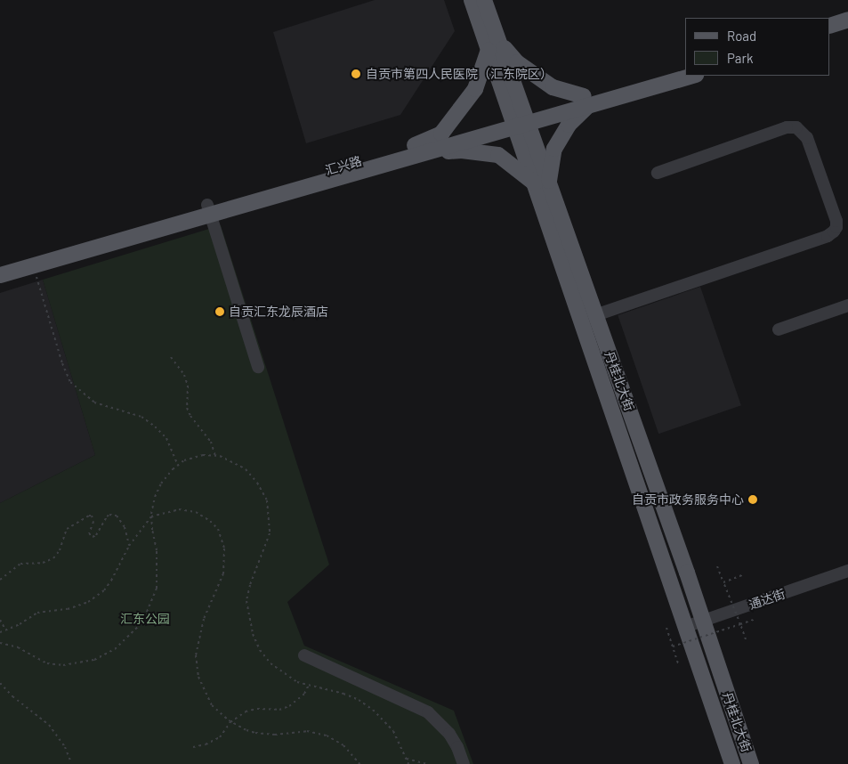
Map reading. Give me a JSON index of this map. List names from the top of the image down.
{
  "streets": {
    "main road": ["汇兴路", "丹桂北大街"],
    "street": ["通达街"]
  },
  "crossings": [
    ["汇兴路", "丹桂北大街"],
    ["丹桂北大街", "通达街"]
  ],
  "parks": ["汇东公园"],
  "places": ["自贡市第四人民医院（汇东院区）", "自贡汇东龙辰酒店", "自贡市政务服务中心"],
  "legend": ["Road", "Park"]
}
